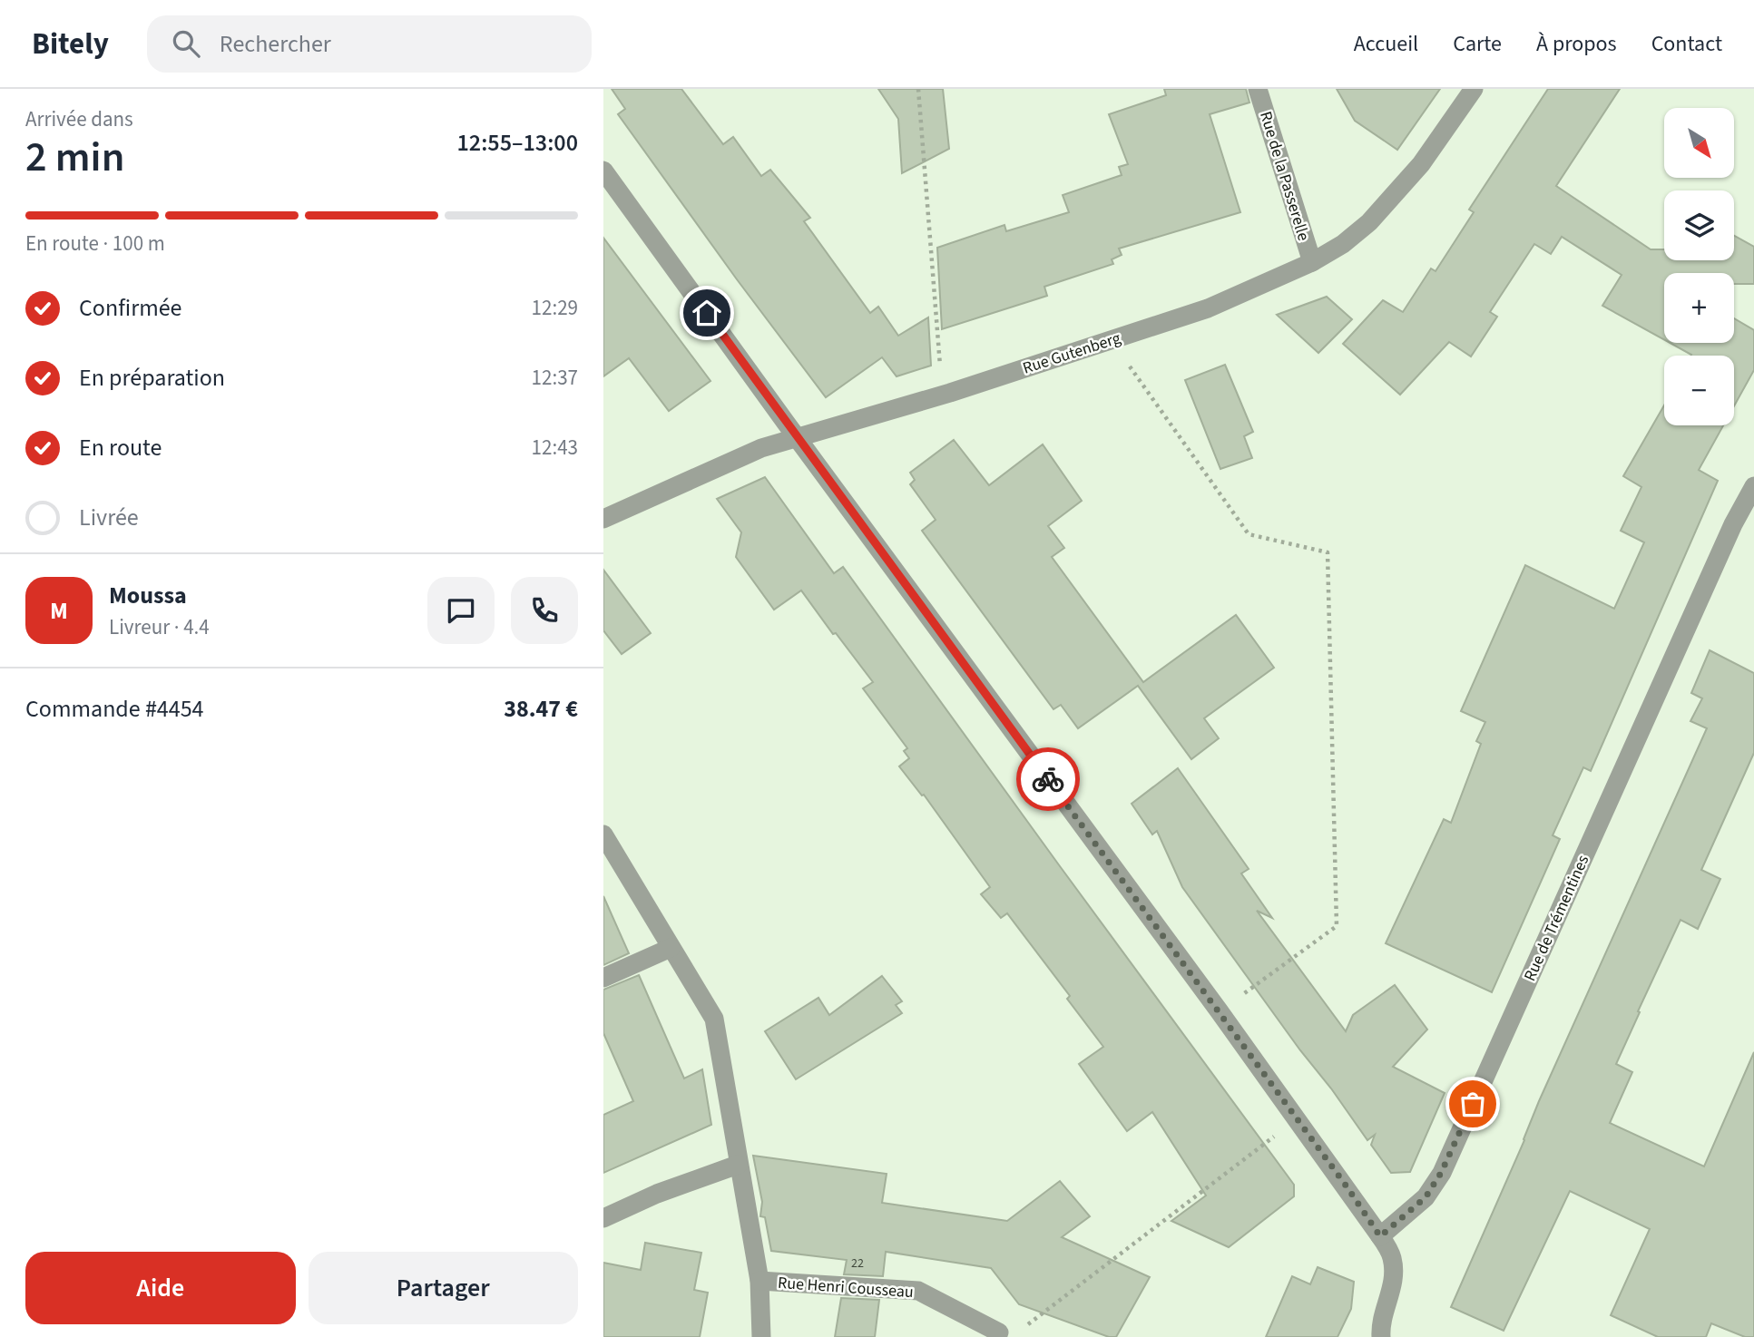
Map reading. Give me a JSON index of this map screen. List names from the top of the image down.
{
  "streets": {
    "street": [
      "Rue de la Passerelle",
      "Rue Gutenberg",
      "Rue de Trémentines",
      "Rue Henri Cousseau"
    ]
  },
  "crossings": [
    ["Rue de la Passerelle", "Rue Gutenberg"]
  ],
  "house_numbers": ["22"],
  "north": "bottom right",
  "page": {
    "header": "Bitely",
    "search": "Rechercher",
    "nav": [
      "Accueil",
      "Carte",
      "À propos",
      "Contact"
    ],
    "heading": ["2 min", "Arrivée dans", "12:55–13:00"],
    "panel": [
      "Moussa",
      "Livreur · 4.4",
      "Commande #4454",
      "38.47 €"
    ],
    "map_buttons": ["+", "−"],
    "bar": "En route · 100 m",
    "list": [
      ["Confirmée", "12:29"],
      ["En préparation", "12:37"],
      ["En route", "12:43"],
      "Livrée"
    ],
    "round": "M",
    "buttons": ["Aide", "Partager"]
  }
}
